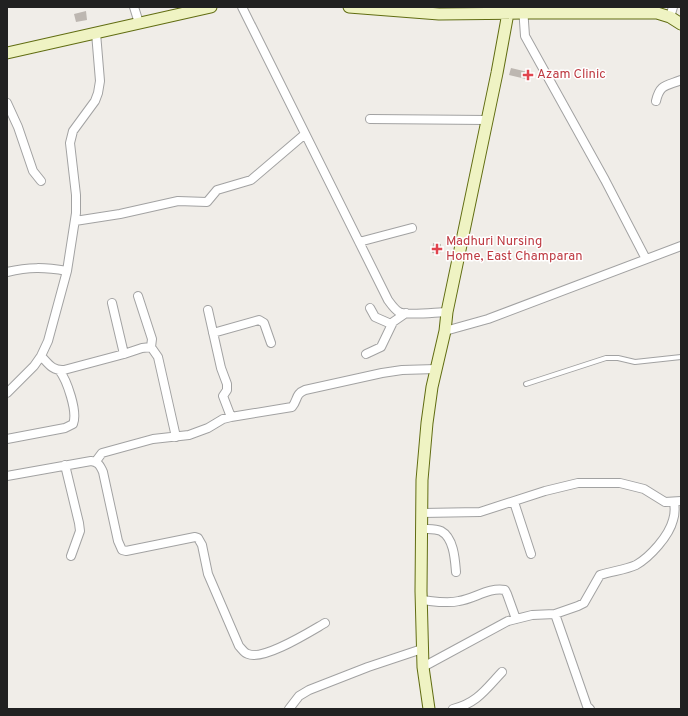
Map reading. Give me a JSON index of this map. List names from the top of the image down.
{
  "places": {
    "health": ["Azam Clinic", "Madhuri Nursing Home, East Champaran"]
  }
}
